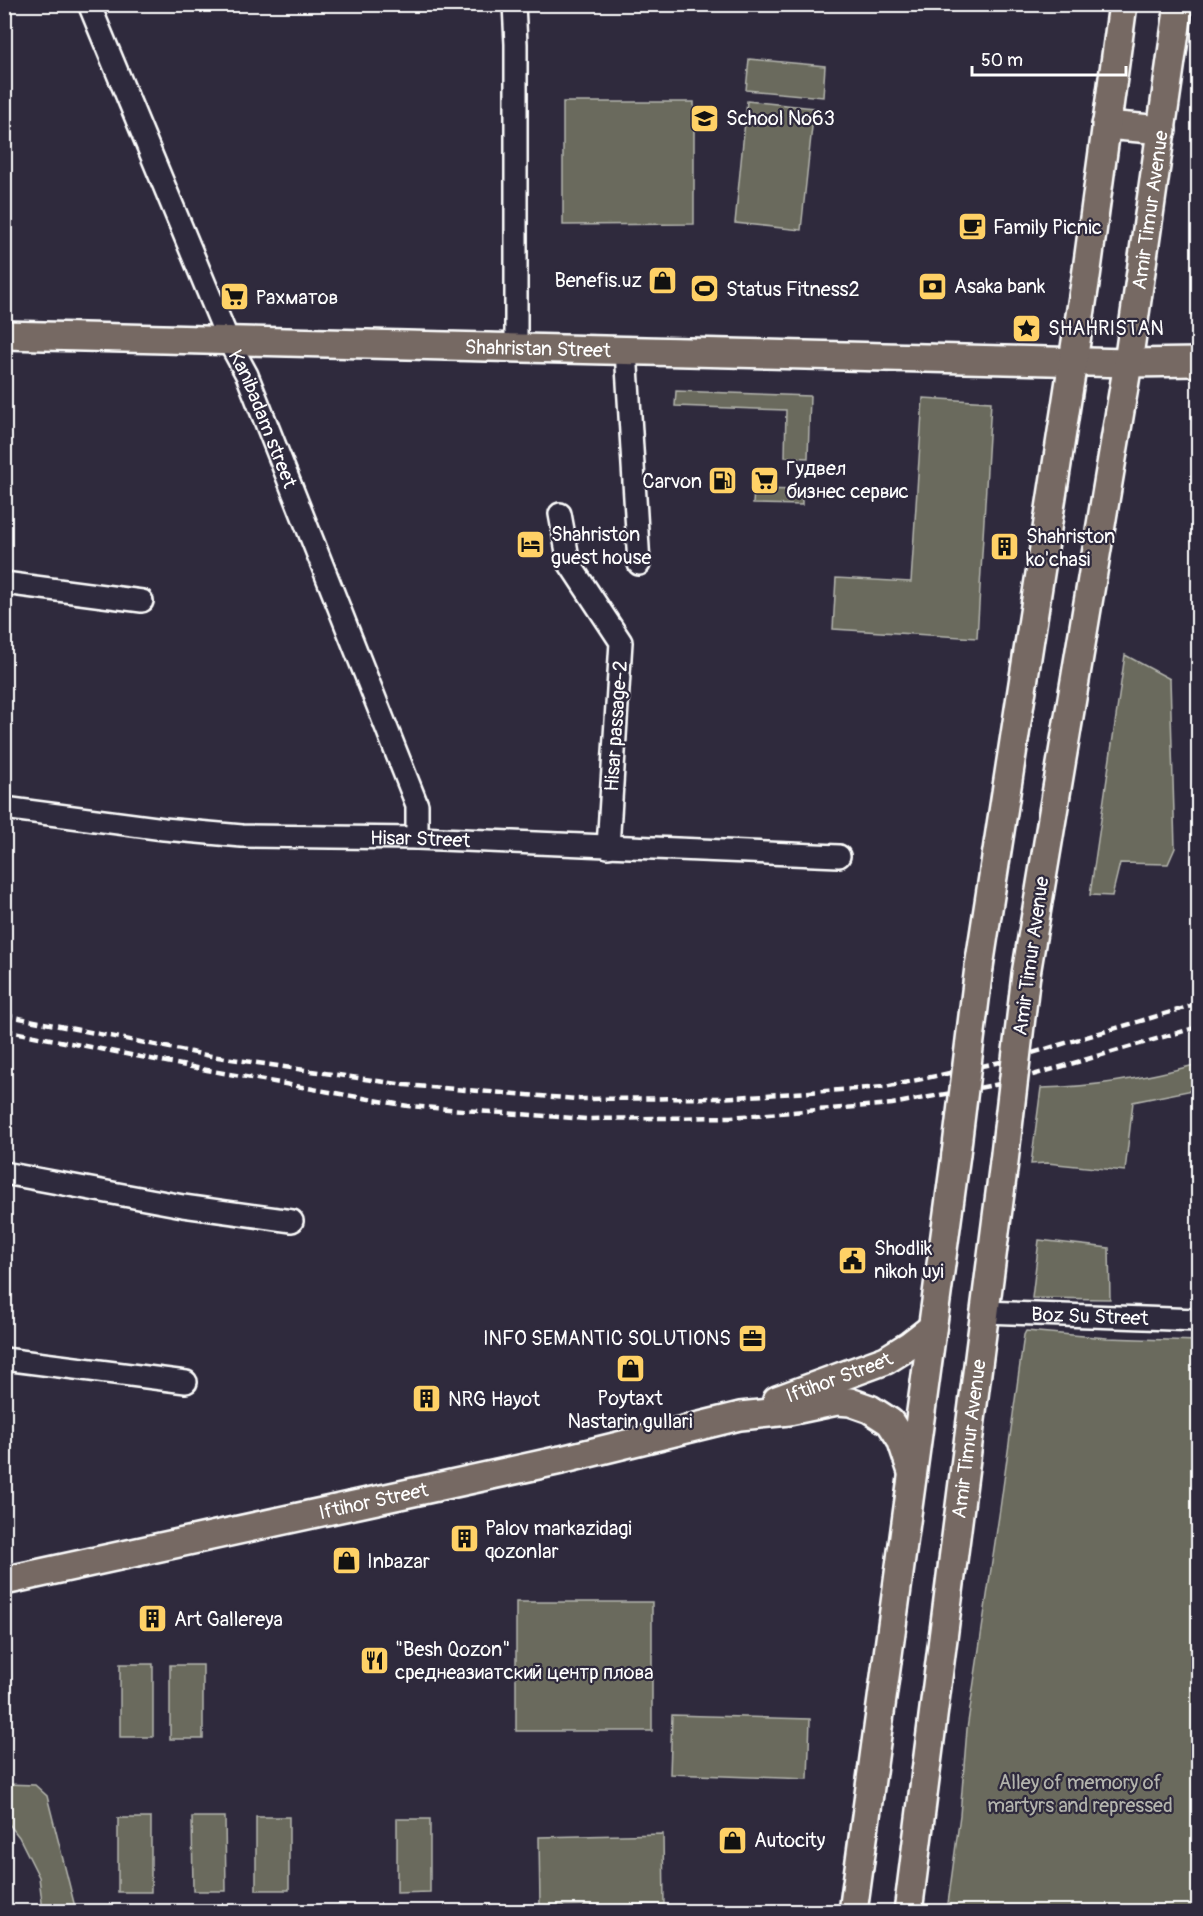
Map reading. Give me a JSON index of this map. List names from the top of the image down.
{
  "streets": {
    "main road": ["Amir Timur Avenue", "Shahristan Street", "Iftihor Street"],
    "street": [
      "Kanibadam street",
      "Hisar passage-2",
      "Hisar Street",
      "Boz Su Street"
    ]
  },
  "crossings": [
    ["Amir Timur Avenue", "Shahristan Street"],
    ["Amir Timur Avenue", "Boz Su Street"],
    ["Shahristan Street", "Kanibadam street"],
    ["Kanibadam street", "Hisar Street"],
    ["Hisar passage-2", "Hisar Street"]
  ],
  "parks": ["Alley of memory of martyrs and repressed"],
  "places": {
    "school or university": ["School №63"],
    "cafe": ["Family Picnic"],
    "shop": [
      "Benefis.uz",
      "Poytaxt Nastarin gullari",
      "Inbazar",
      "Autocity"
    ],
    "bank": ["Asaka bank"],
    "sports": ["Status Fitness2"],
    "supermarket": ["Рахматов", "Гудвел бизнес сервис"],
    "place": ["SHAHRISTAN"],
    "fuel station": ["Carvon"],
    "hotel": ["Shahriston guest house"],
    "building": [
      "Shahriston ko'chasi",
      "NRG Hayot",
      "Palov markazidagi qozonlar",
      "Art Gallereya"
    ],
    "public building": ["Shodlik nikoh uyi"],
    "office": ["INFO SEMANTIC SOLUTIONS"],
    "restaurant": ["\"Besh Qozon\" среднеазиатский центр плова"]
  },
  "scale_bar": "50 m"
}
